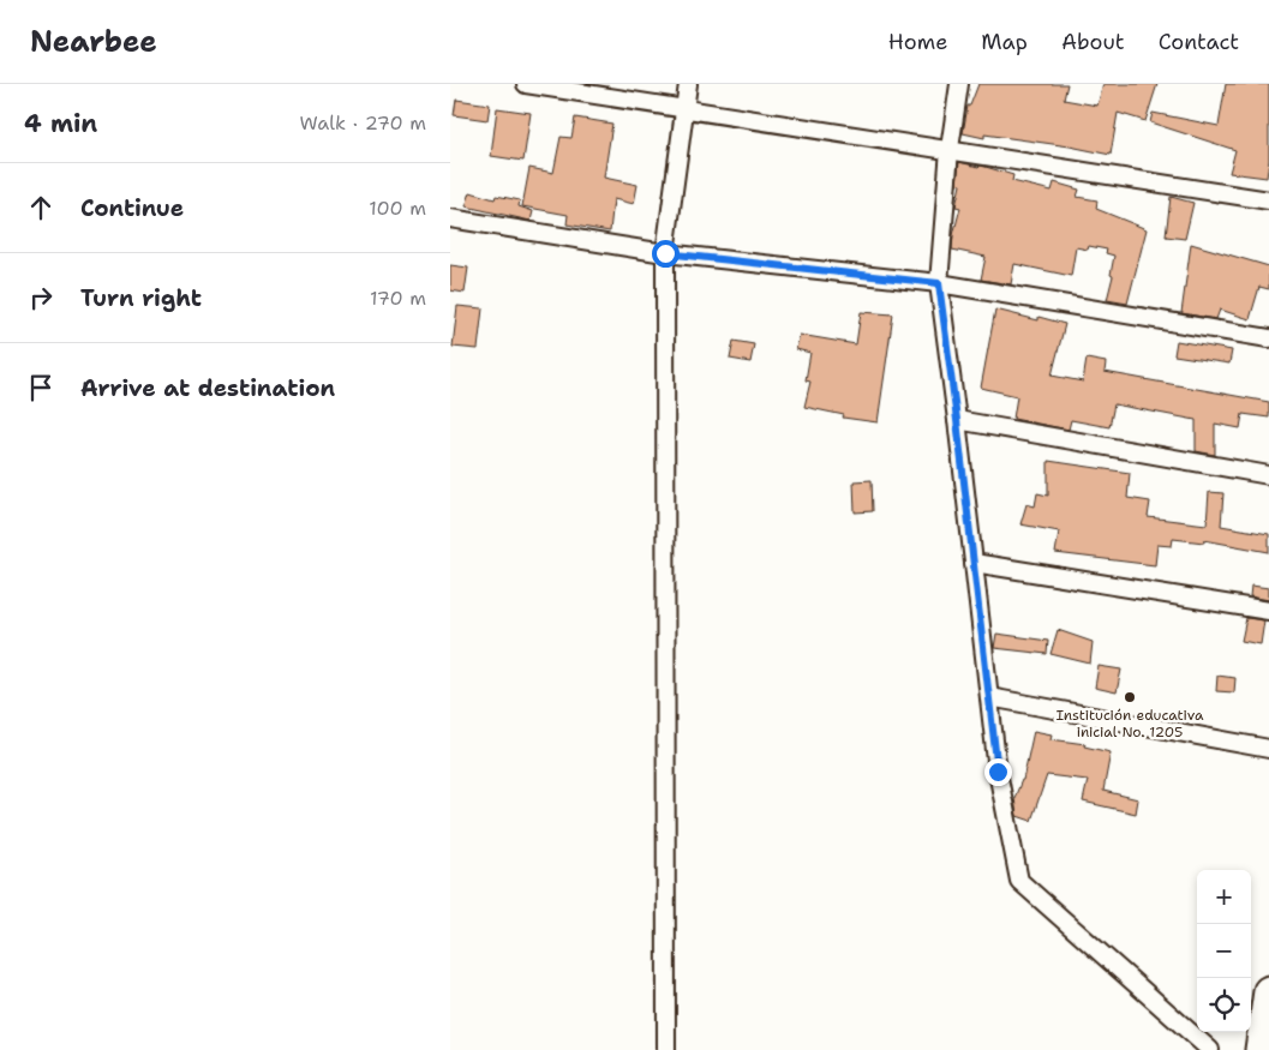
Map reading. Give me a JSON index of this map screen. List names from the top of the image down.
{
  "places": ["Institución educativa inicial No. 1205"],
  "page": {
    "header": "Nearbee",
    "nav": [
      "Home",
      "Map",
      "About",
      "Contact"
    ],
    "heading": ["4 min", "Walk · 270 m"],
    "list": [
      ["Continue", "100 m"],
      ["Turn right", "170 m"],
      "Arrive at destination"
    ],
    "map_buttons": ["+", "−"]
  }
}
